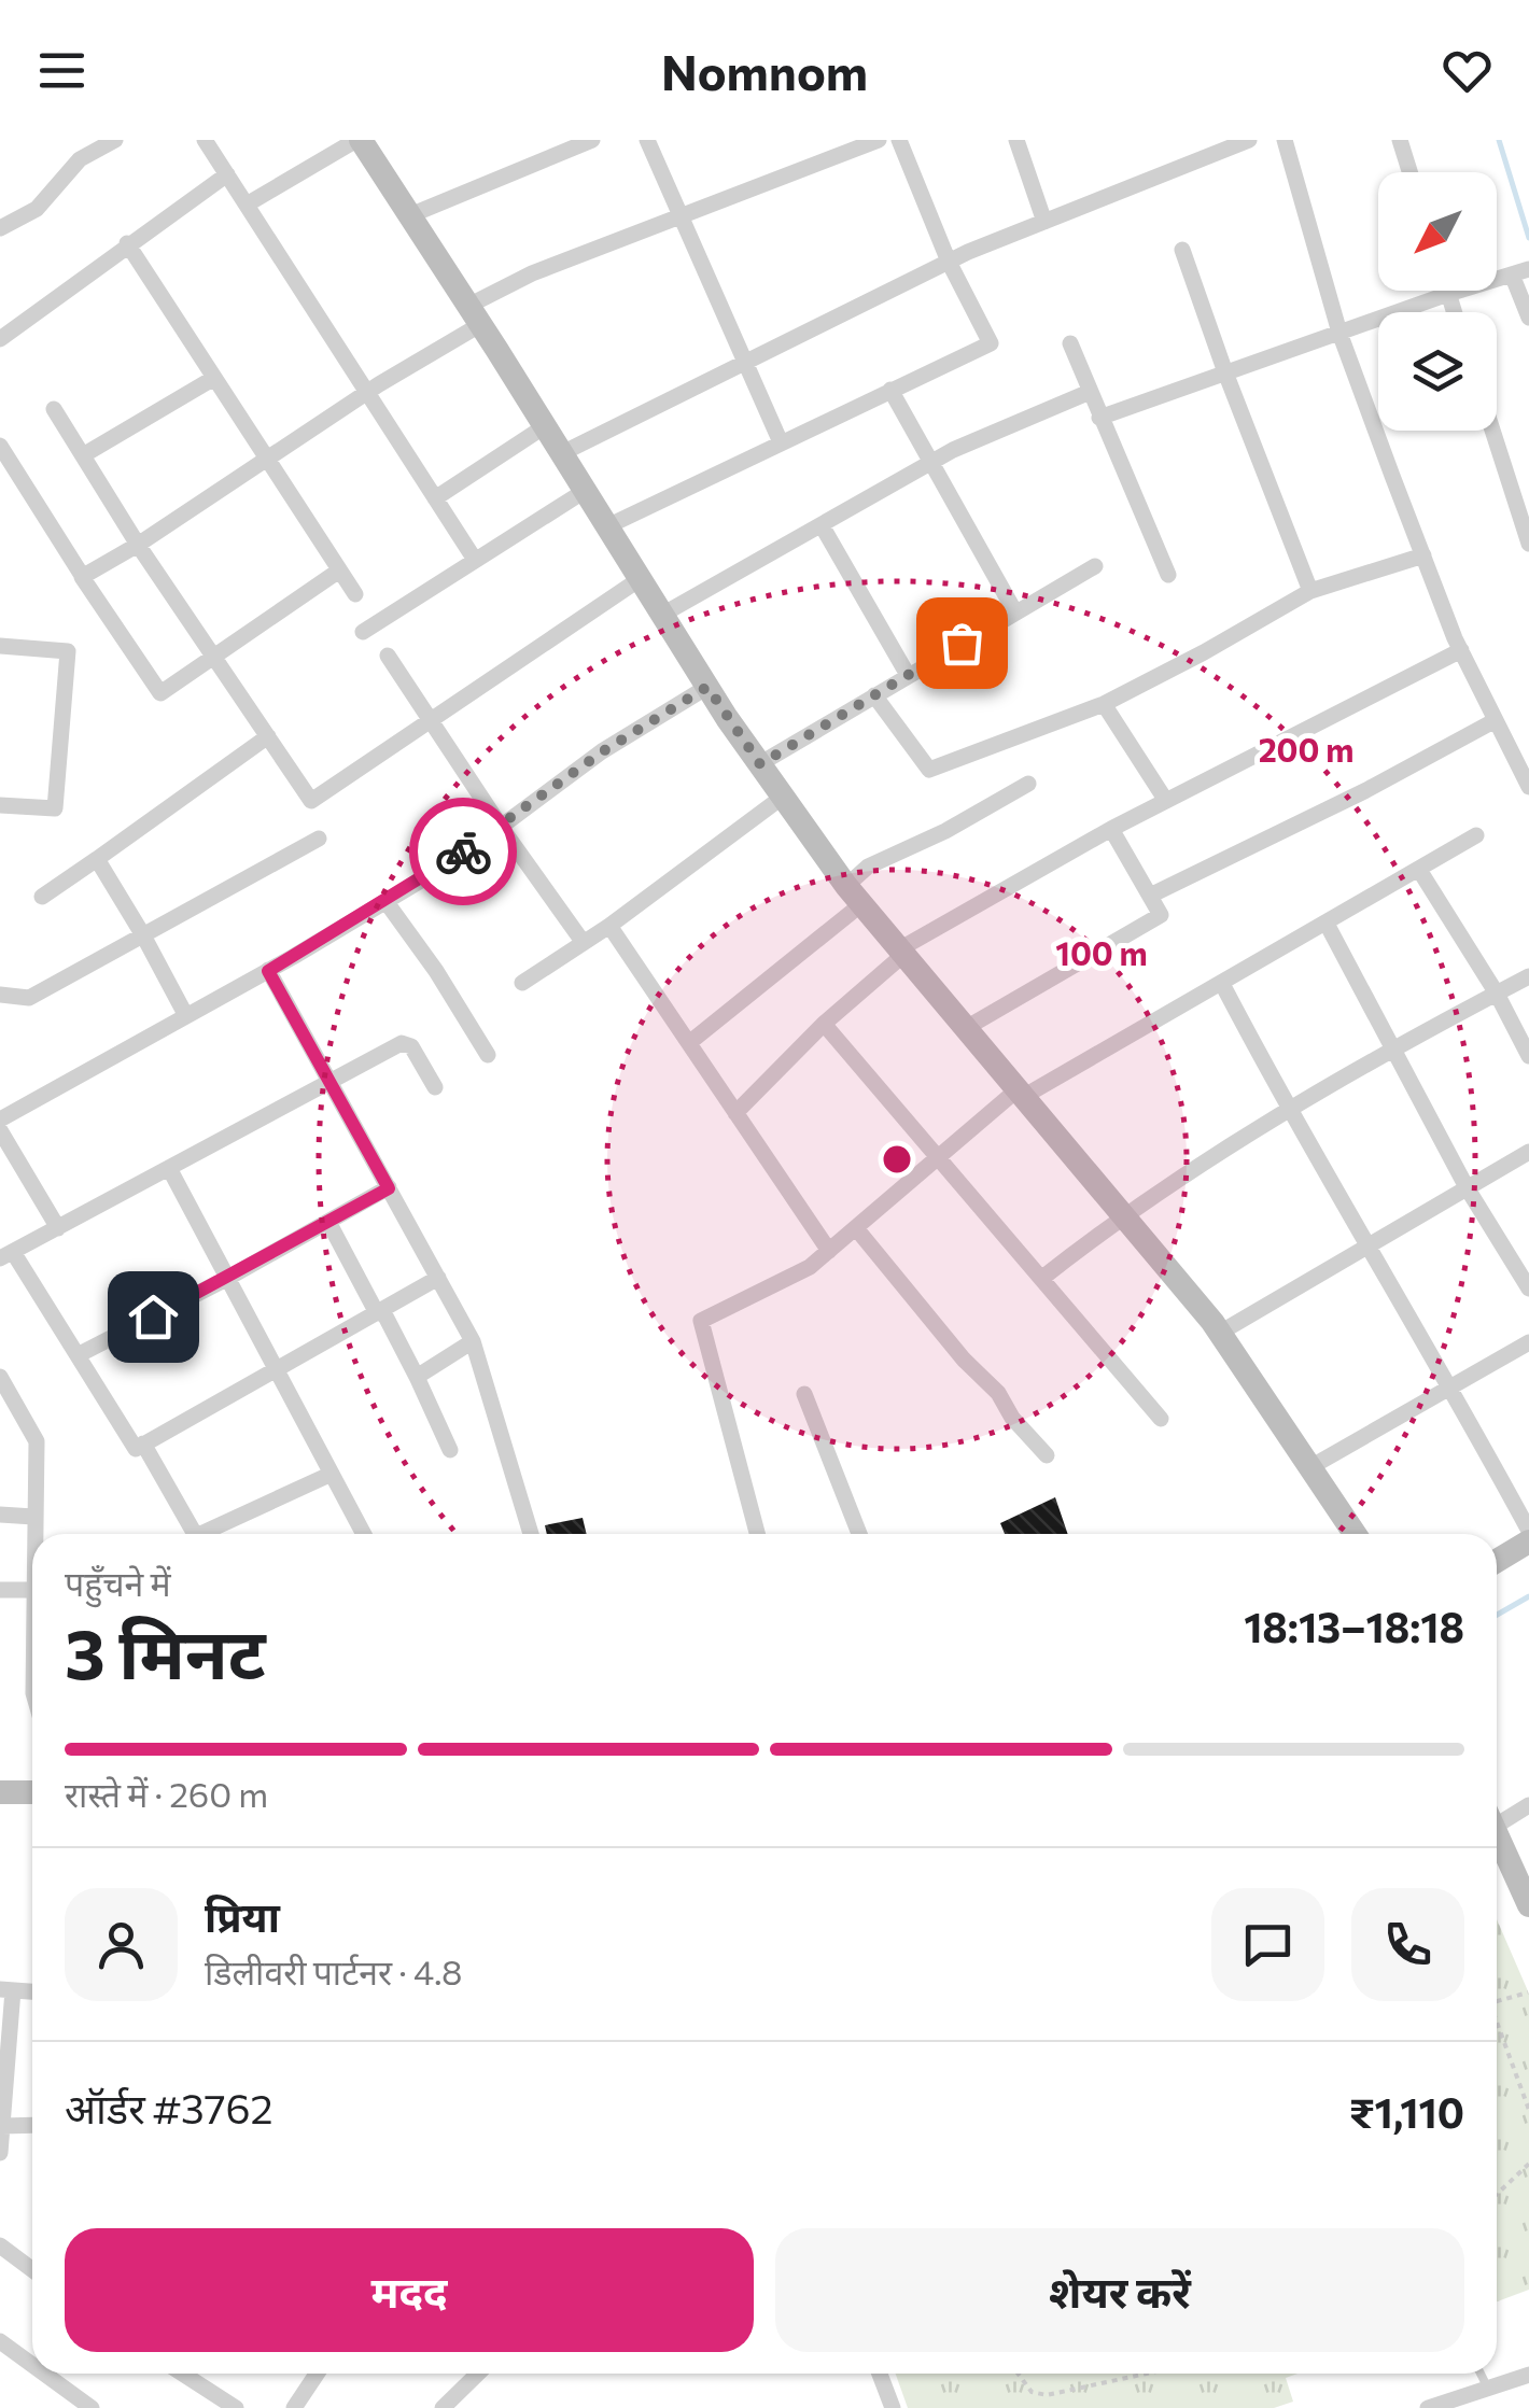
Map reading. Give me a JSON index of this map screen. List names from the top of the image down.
{
  "north": "bottom left",
  "page": {
    "header": "Nomnom",
    "heading": ["3 मिनट", "पहुँचने में", "18:13–18:18"],
    "panel": [
      "प्रिया",
      "डिलीवरी पार्टनर · 4.8",
      "ऑर्डर #3762",
      "₹1,110"
    ],
    "bar": "रास्ते में · 260 m",
    "buttons": ["मदद", "शेयर करें"]
  },
  "rings": ["200 m", "100 m"]
}
